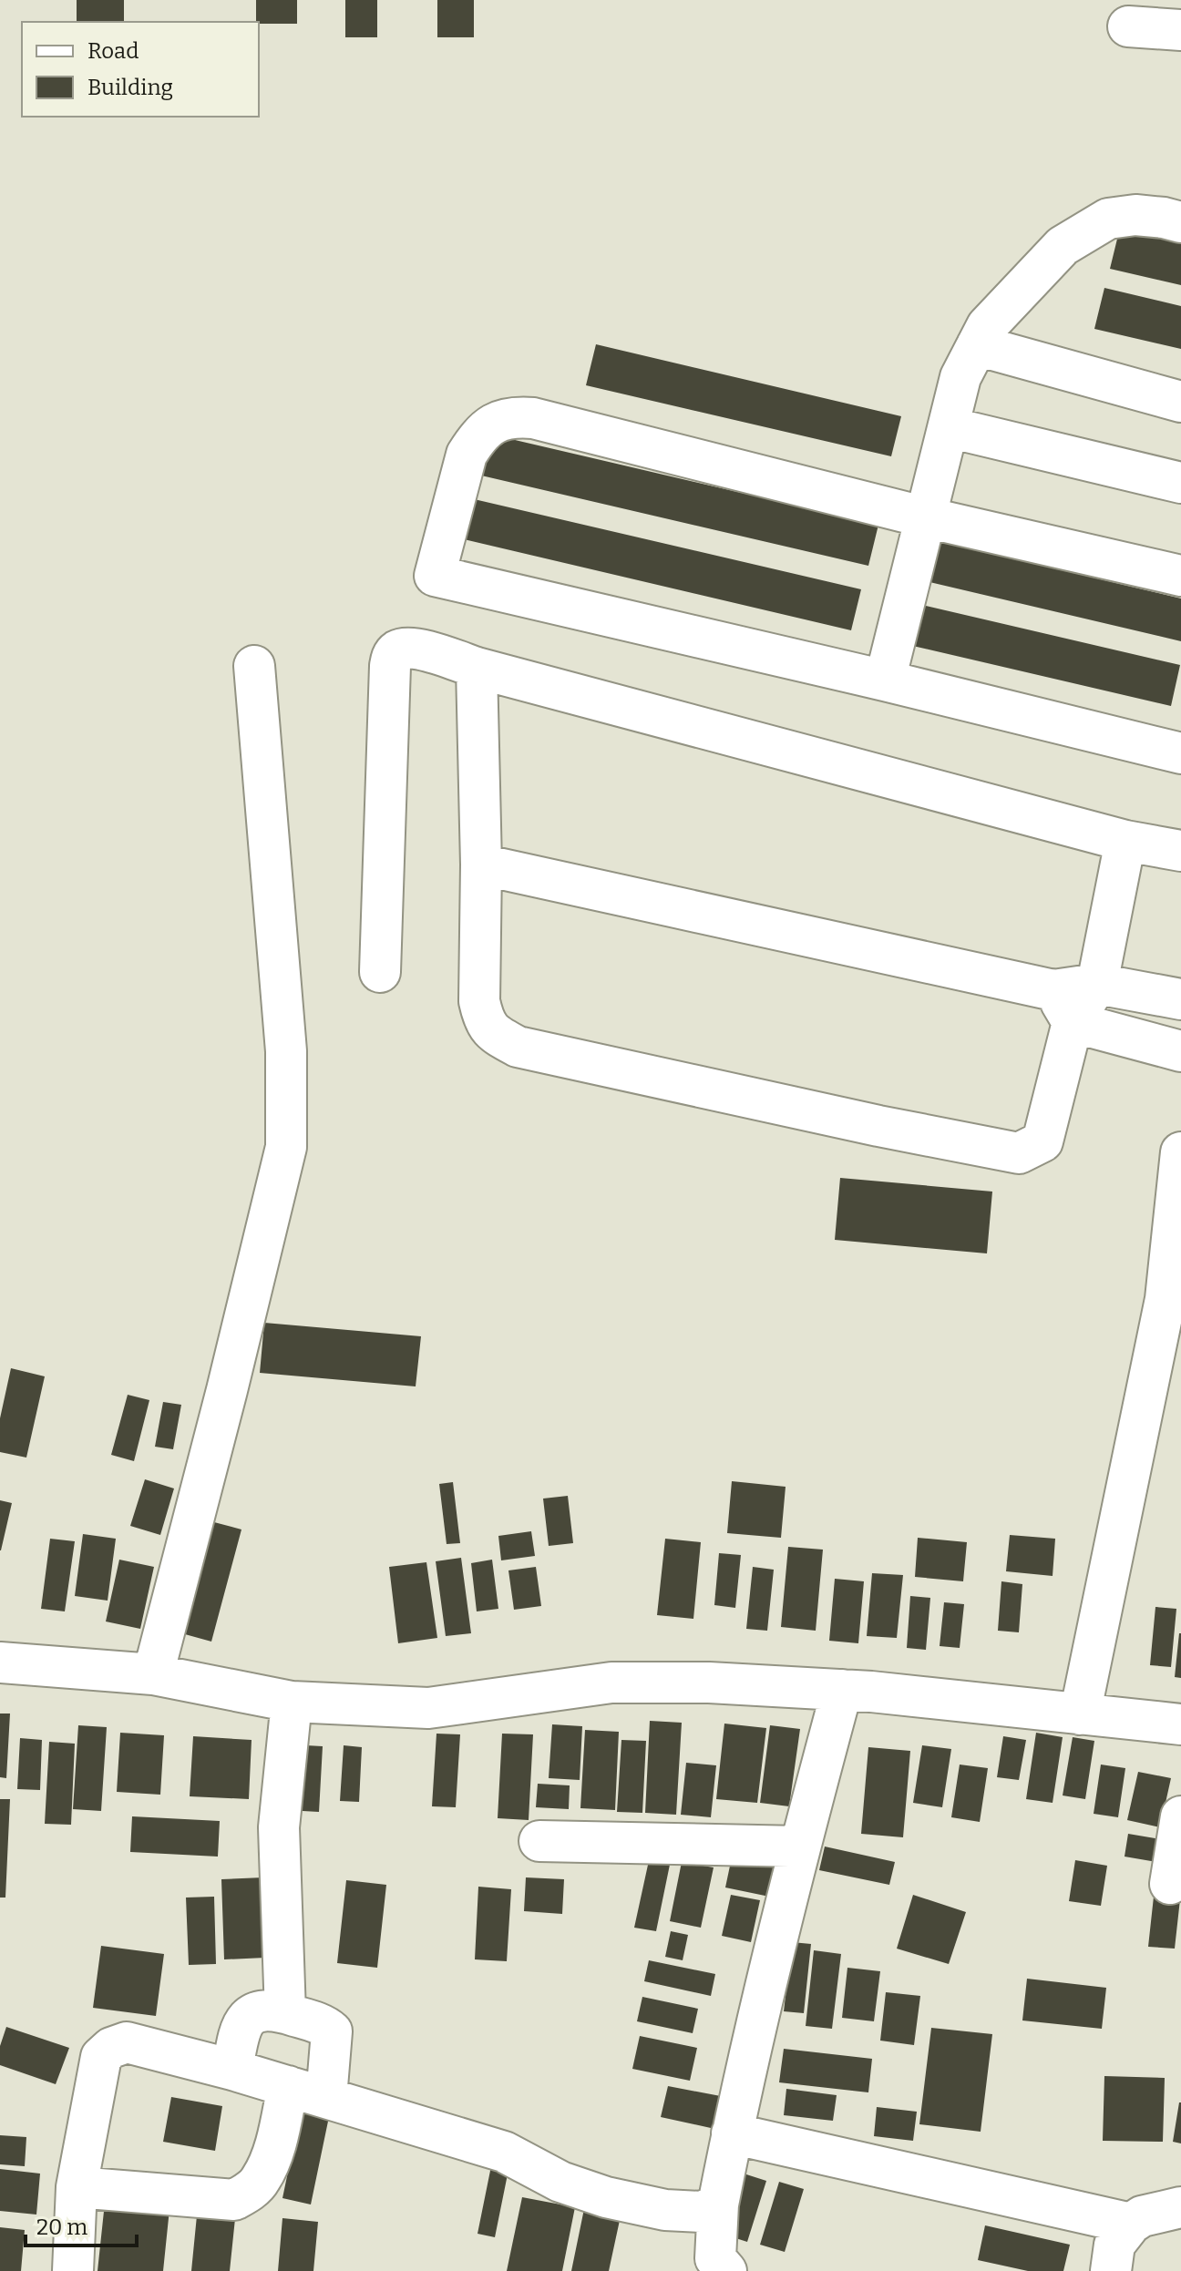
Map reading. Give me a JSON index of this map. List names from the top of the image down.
{
  "legend": ["Road", "Building"],
  "scale_bar": "20 m"
}
